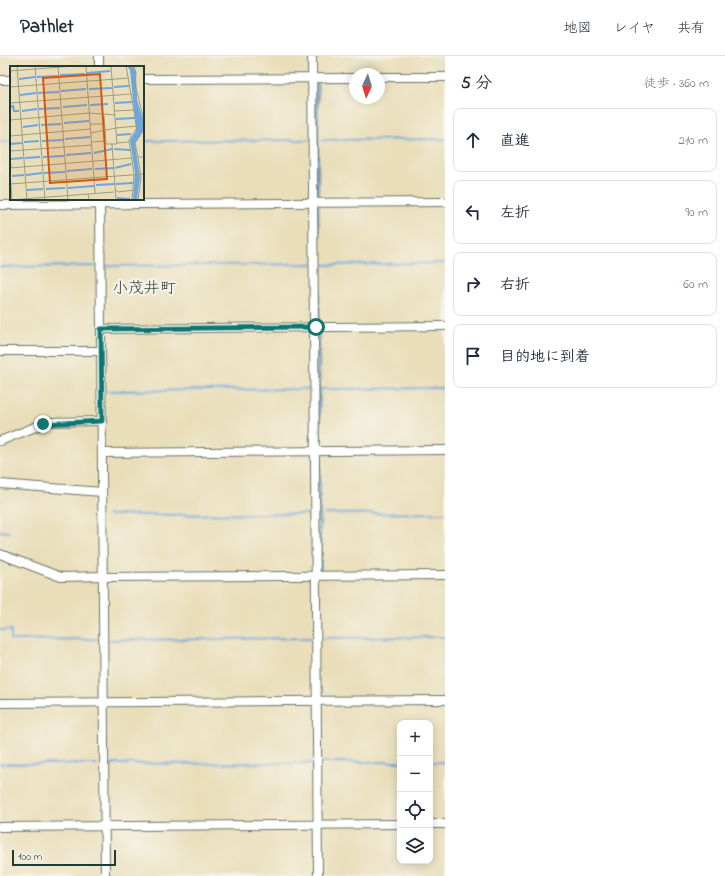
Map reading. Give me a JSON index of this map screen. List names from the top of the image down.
{
  "districts": ["小茂井町"],
  "scale_bar": "100 m",
  "north": "bottom",
  "page": {
    "header": "Pathlet",
    "nav": ["地図", "レイヤ", "共有"],
    "heading": ["5 分", "徒歩 · 360 m"],
    "list": [
      ["直進", "210 m"],
      ["左折", "90 m"],
      ["右折", "60 m"],
      "目的地に到着"
    ],
    "map_buttons": ["+", "−"],
    "scale": "100 m"
  }
}
